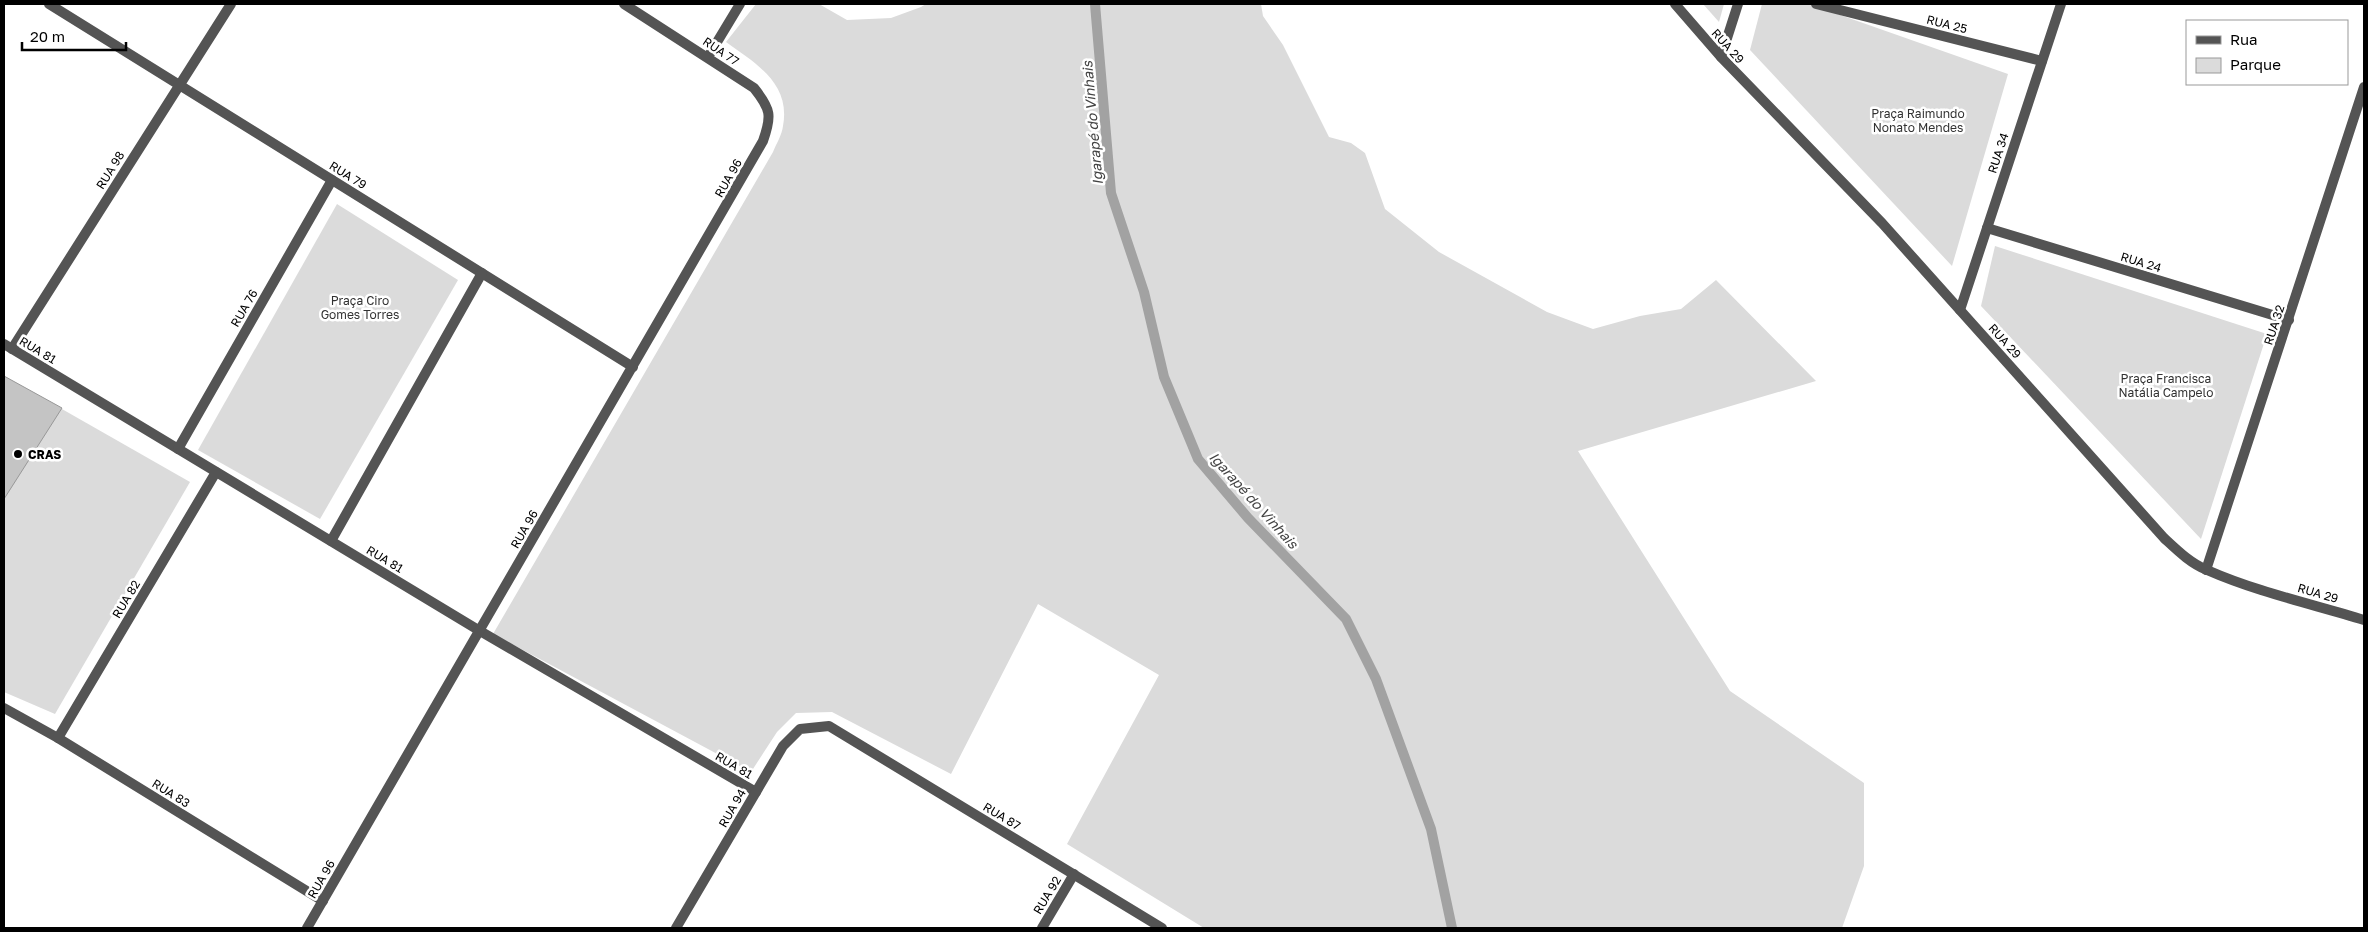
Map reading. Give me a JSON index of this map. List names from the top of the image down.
{
  "streets": {
    "street": [
      "RUA 25",
      "RUA 29",
      "RUA 77",
      "RUA 34",
      "RUA 98",
      "RUA 79",
      "RUA 96",
      "RUA 24",
      "RUA 76",
      "RUA 32",
      "RUA 81",
      "RUA 82",
      "RUA 83",
      "RUA 94",
      "RUA 87",
      "RUA 92"
    ]
  },
  "crossings": [
    ["RUA 25", "RUA 34"],
    ["RUA 29", "RUA 34"],
    ["RUA 29", "RUA 32"],
    ["RUA 77", "RUA 96"],
    ["RUA 34", "RUA 24"],
    ["RUA 98", "RUA 79"],
    ["RUA 98", "RUA 81"],
    ["RUA 79", "RUA 96"],
    ["RUA 79", "RUA 76"],
    ["RUA 96", "RUA 81"],
    ["RUA 96", "RUA 83"],
    ["RUA 24", "RUA 32"],
    ["RUA 76", "RUA 81"],
    ["RUA 81", "RUA 82"],
    ["RUA 81", "RUA 94"],
    ["RUA 82", "RUA 83"],
    ["RUA 94", "RUA 87"],
    ["RUA 87", "RUA 92"]
  ],
  "water": ["Igarapé do Vinhais"],
  "parks": ["Praça Raimundo Nonato Mendes", "Praça Ciro Gomes Torres", "Praça Francisca Natália Campelo"],
  "places": ["CRAS"],
  "legend": ["Rua", "Parque"],
  "scale_bar": "20 m"
}
